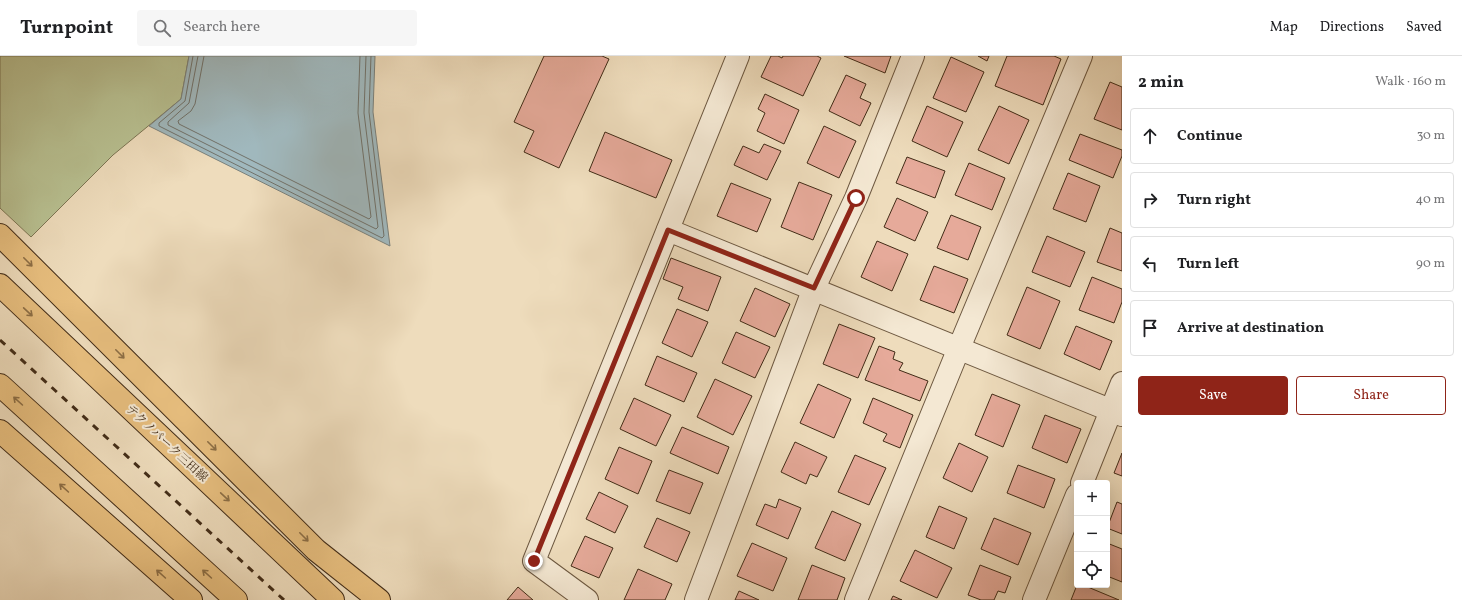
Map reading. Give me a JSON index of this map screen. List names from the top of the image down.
{
  "streets": {
    "main road": ["テクノパーク三田線"]
  },
  "page": {
    "header": "Turnpoint",
    "search": "Search here",
    "nav": ["Map", "Directions", "Saved"],
    "heading": ["2 min", "Walk · 160 m"],
    "list": [
      ["Continue", "30 m"],
      ["Turn right", "40 m"],
      ["Turn left", "90 m"],
      "Arrive at destination"
    ],
    "buttons": ["Save", "Share"],
    "map_buttons": ["+", "−"]
  }
}
